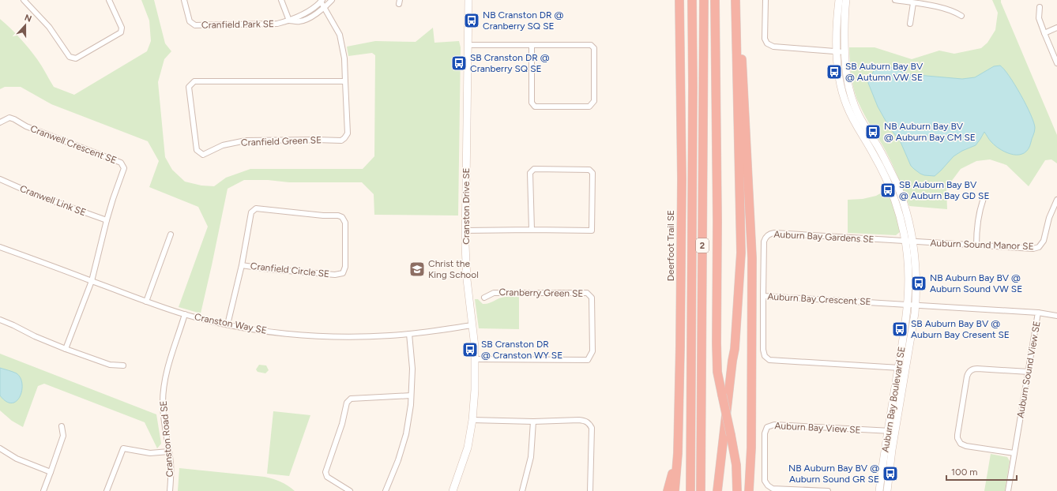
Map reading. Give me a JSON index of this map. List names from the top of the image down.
{
  "streets": {
    "highway": ["Deerfoot Trail SE", "2"],
    "street": [
      "Cranfield Park SE",
      "Cranfield Green SE",
      "Cranwell Crescent SE",
      "Cranwell Link SE",
      "Cranston Drive SE",
      "Auburn Bay Gardens SE",
      "Auburn Sound Manor SE",
      "Cranfield Circle SE",
      "Cranberry Green SE",
      "Auburn Bay Crescent SE",
      "Cranston Way SE",
      "Auburn Sound View SE",
      "Auburn Bay Boulevard SE",
      "Auburn Bay View SE",
      "Cranston Road SE"
    ]
  },
  "crossings": [
    ["Cranfield Park SE", "Cranfield Green SE"],
    ["Cranwell Crescent SE", "Cranwell Link SE"],
    ["Cranwell Crescent SE", "Cranston Way SE"],
    ["Cranston Drive SE", "Cranberry Green SE"],
    ["Cranston Drive SE", "Cranston Way SE"],
    ["Auburn Bay Gardens SE", "Auburn Sound Manor SE"],
    ["Auburn Bay Gardens SE", "Auburn Bay Crescent SE"],
    ["Auburn Bay Gardens SE", "Auburn Bay Boulevard SE"],
    ["Auburn Sound Manor SE", "Auburn Bay Boulevard SE"],
    ["Cranfield Circle SE", "Cranston Way SE"],
    ["Auburn Bay Crescent SE", "Auburn Sound View SE"],
    ["Auburn Bay Crescent SE", "Auburn Bay Boulevard SE"],
    ["Cranston Way SE", "Cranston Road SE"],
    ["Auburn Sound View SE", "Auburn Bay Boulevard SE"],
    ["Auburn Bay Boulevard SE", "Auburn Bay View SE"]
  ],
  "places": {
    "bus stop": [
      "NB Cranston DR @ Cranberry SQ SE",
      "SB Cranston DR @ Cranberry SQ SE",
      "SB Auburn Bay BV @ Autumn VW SE",
      "NB Auburn Bay BV @ Auburn Bay CM SE",
      "SB Auburn Bay BV @ Auburn Bay GD SE",
      "NB Auburn Bay BV @ Auburn Sound VW SE",
      "SB Auburn Bay BV @ Auburn Bay Cresent SE",
      "SB Cranston DR @ Cranston WY SE",
      "NB Auburn Bay BV @ Auburn Sound GR SE"
    ],
    "school or university": ["Christ the King School"]
  },
  "scale_bar": "100 m",
  "north": "top"
}
